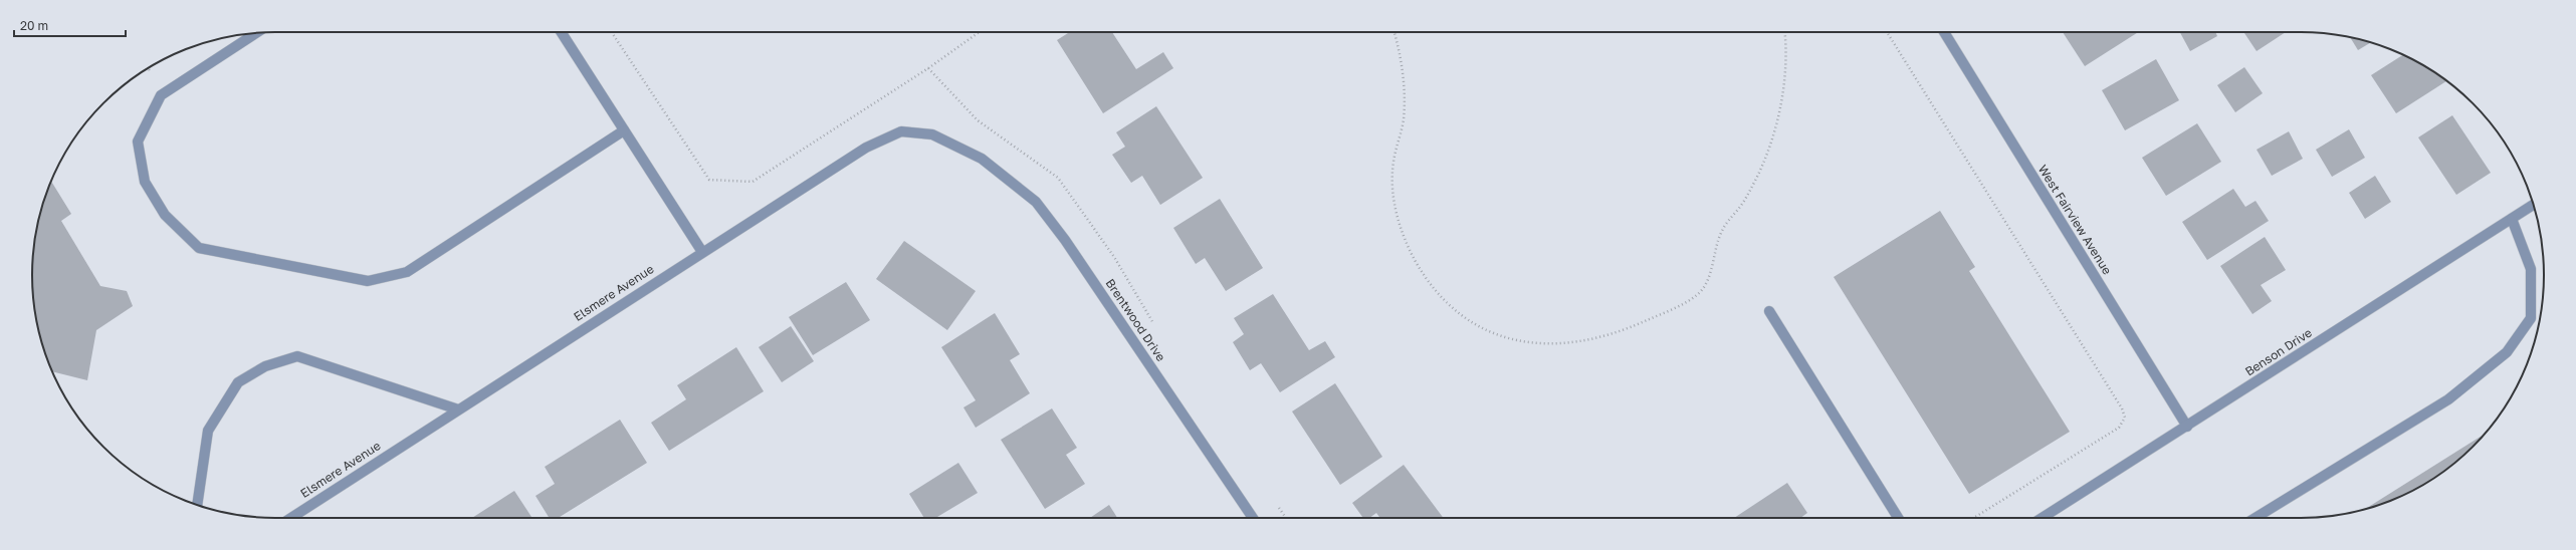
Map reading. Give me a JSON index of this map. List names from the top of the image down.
{
  "streets": {
    "street": [
      "West Fairview Avenue",
      "Elsmere Avenue",
      "Brentwood Drive",
      "Benson Drive"
    ]
  },
  "crossings": [
    ["West Fairview Avenue", "Benson Drive"],
    ["Elsmere Avenue", "Brentwood Drive"]
  ],
  "scale_bar": "20 m"
}
